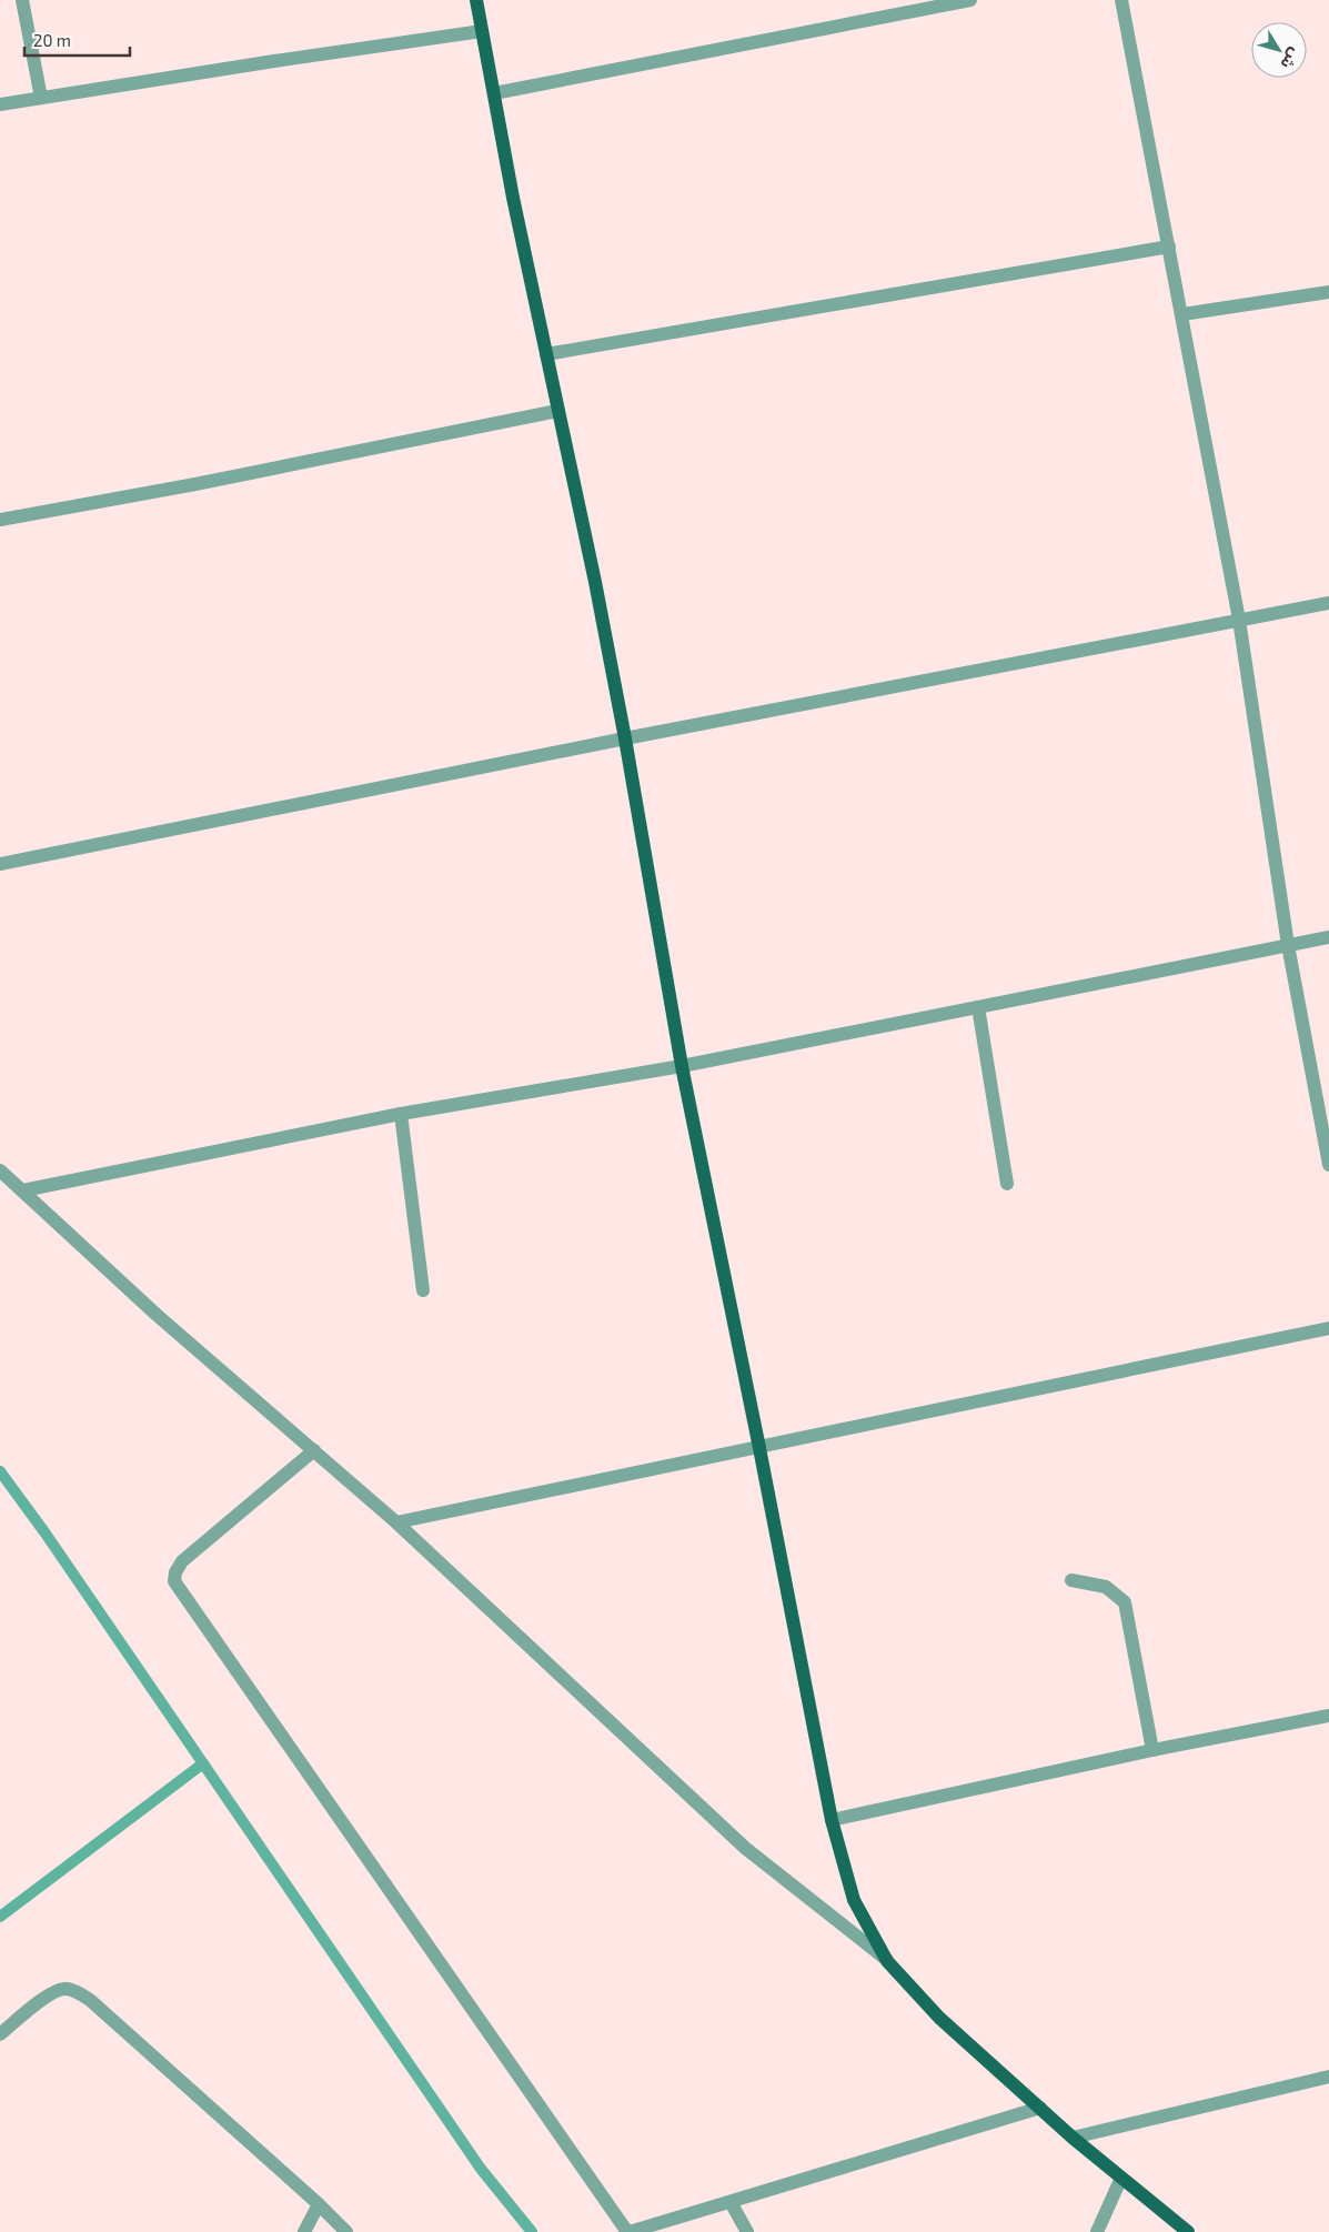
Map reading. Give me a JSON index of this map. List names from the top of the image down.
{
  "scale_bar": "20 m",
  "north": "bottom right"
}
